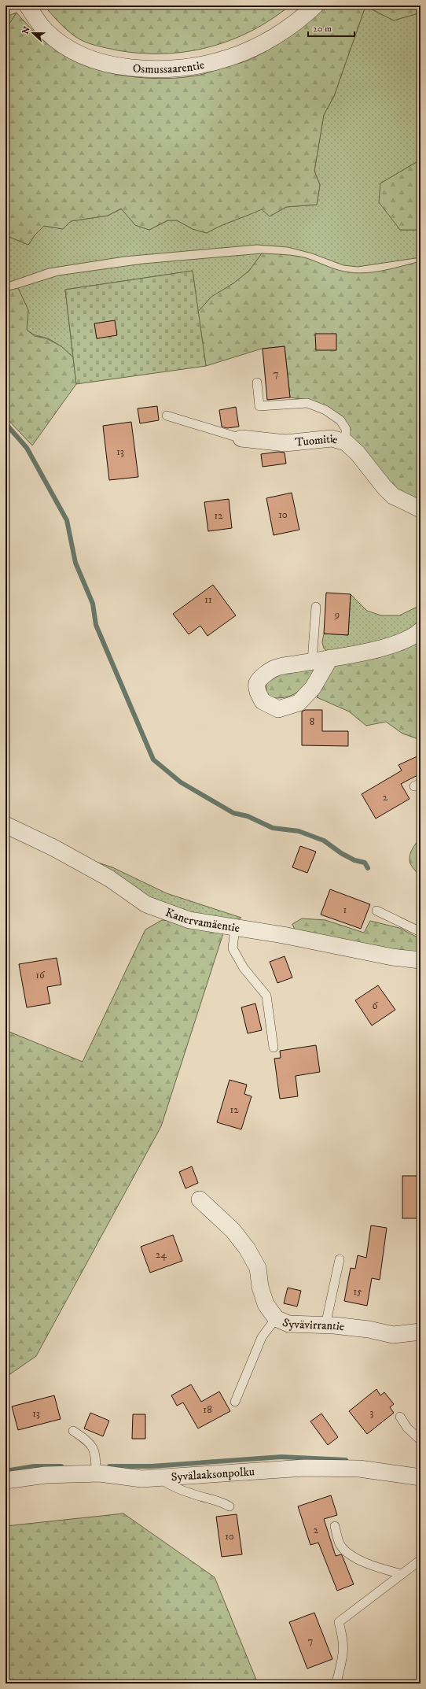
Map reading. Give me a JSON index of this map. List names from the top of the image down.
{
  "streets": {
    "street": [
      "Osmussaarentie",
      "Tuomitie",
      "Kanervamäentie",
      "Syvävirrantie",
      "Syvälaaksonpolku"
    ]
  },
  "house_numbers": [
    "7",
    "13",
    "10",
    "12",
    "11",
    "9",
    "8",
    "2",
    "1",
    "16",
    "6",
    "12",
    "24",
    "15",
    "18",
    "3",
    "13",
    "2",
    "10",
    "7"
  ],
  "scale_bar": "20 m",
  "north": "left"
}
